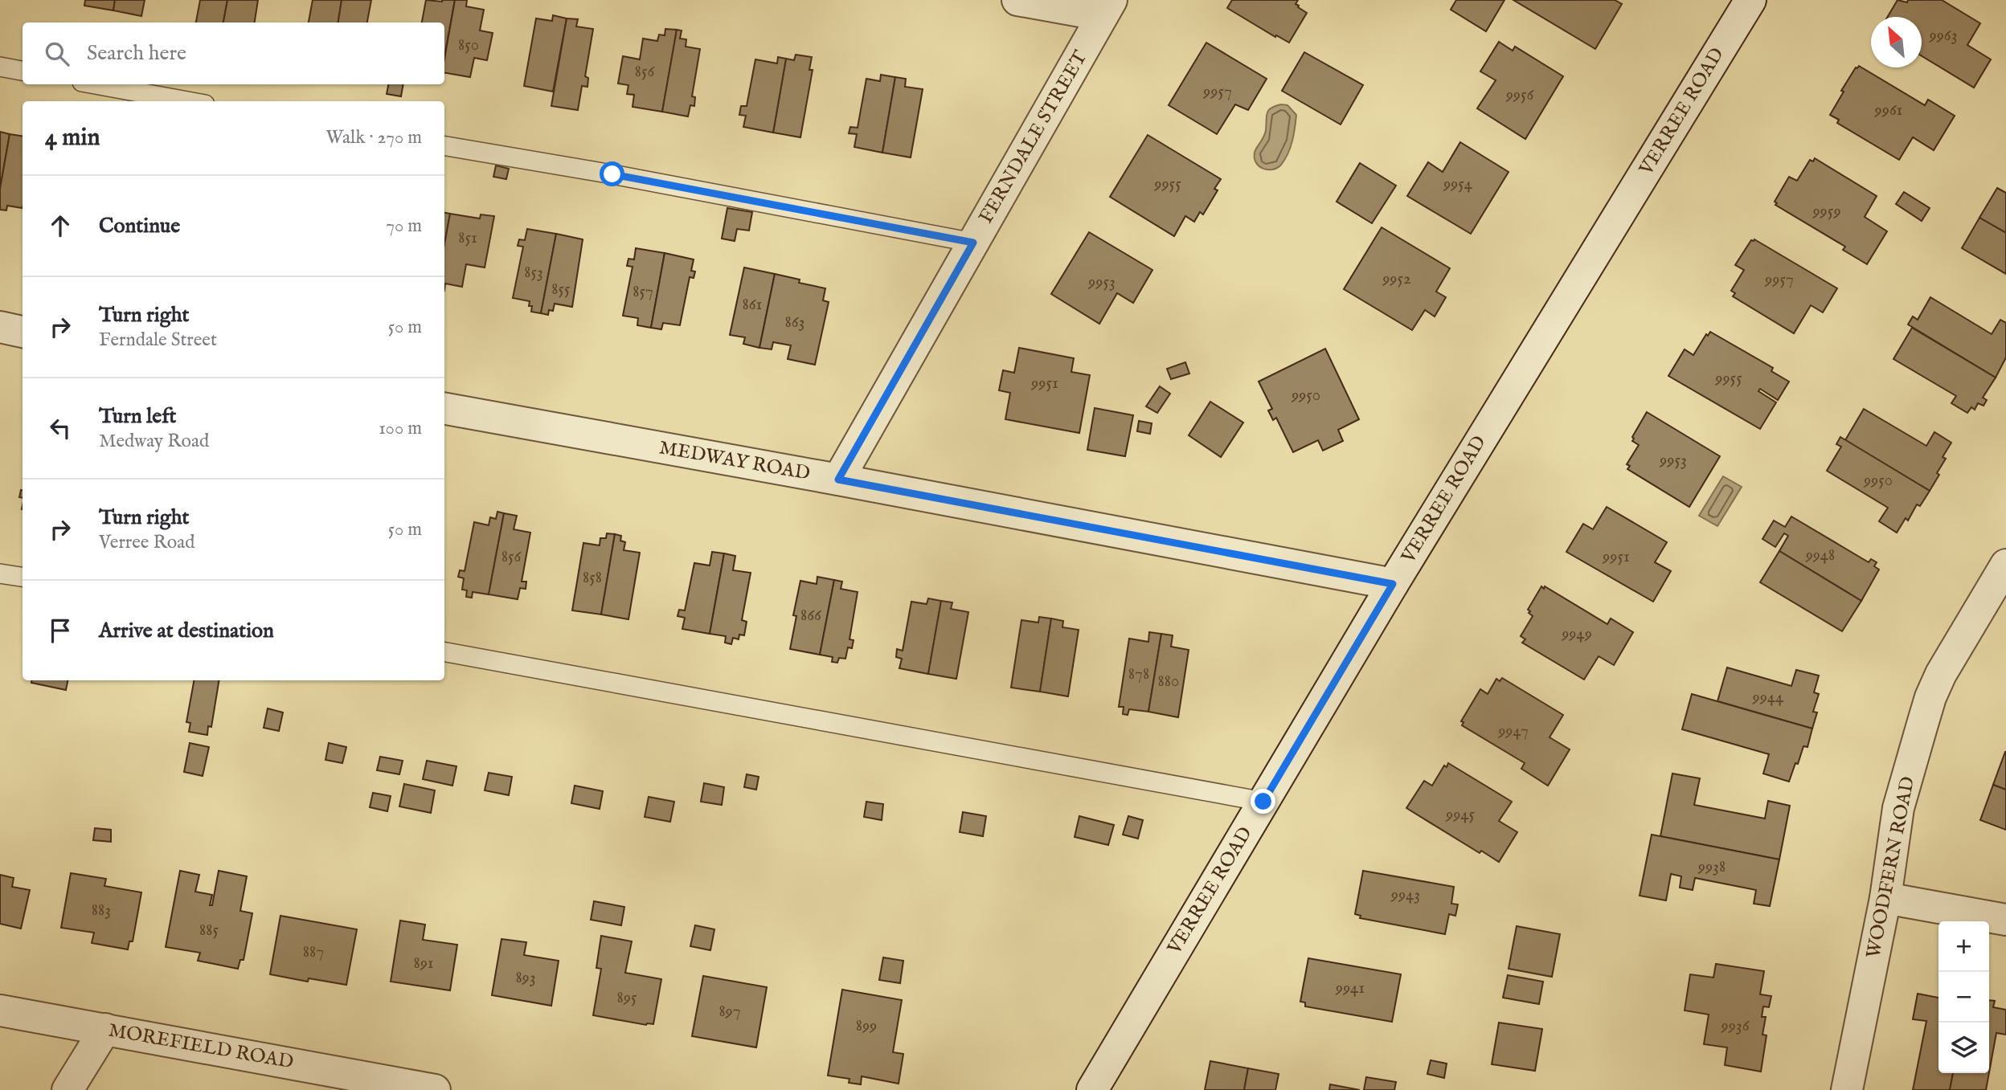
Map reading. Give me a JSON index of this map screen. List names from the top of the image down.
{
  "streets": {
    "street": [
      "VERREE ROAD",
      "FERNDALE STREET",
      "MEDWAY ROAD",
      "WOODFERN ROAD",
      "MOREFIELD ROAD"
    ]
  },
  "crossings": [
    ["VERREE ROAD", "MEDWAY ROAD"],
    ["FERNDALE STREET", "MEDWAY ROAD"]
  ],
  "house_numbers": [
    "9963",
    "850",
    "856",
    "9957",
    "9956",
    "9961",
    "9955",
    "9954",
    "9959",
    "851",
    "853",
    "9952",
    "9957",
    "9953",
    "855",
    "857",
    "861",
    "863",
    "9955",
    "9951",
    "9950",
    "9953",
    "9950",
    "9948",
    "856",
    "9951",
    "858",
    "866",
    "9949",
    "878",
    "880",
    "9944",
    "9947",
    "9945",
    "9938",
    "9943",
    "883",
    "885",
    "887",
    "891",
    "893",
    "9941",
    "895",
    "897",
    "899",
    "9936"
  ],
  "north": "top left",
  "page": {
    "search": "Search here",
    "heading": ["4 min", "Walk · 270 m"],
    "list": [
      ["Continue", "70 m"],
      ["Turn right", "Ferndale Street", "50 m"],
      ["Turn left", "Medway Road", "100 m"],
      ["Turn right", "Verree Road", "50 m"],
      "Arrive at destination"
    ],
    "map_buttons": ["+", "−"]
  }
}
